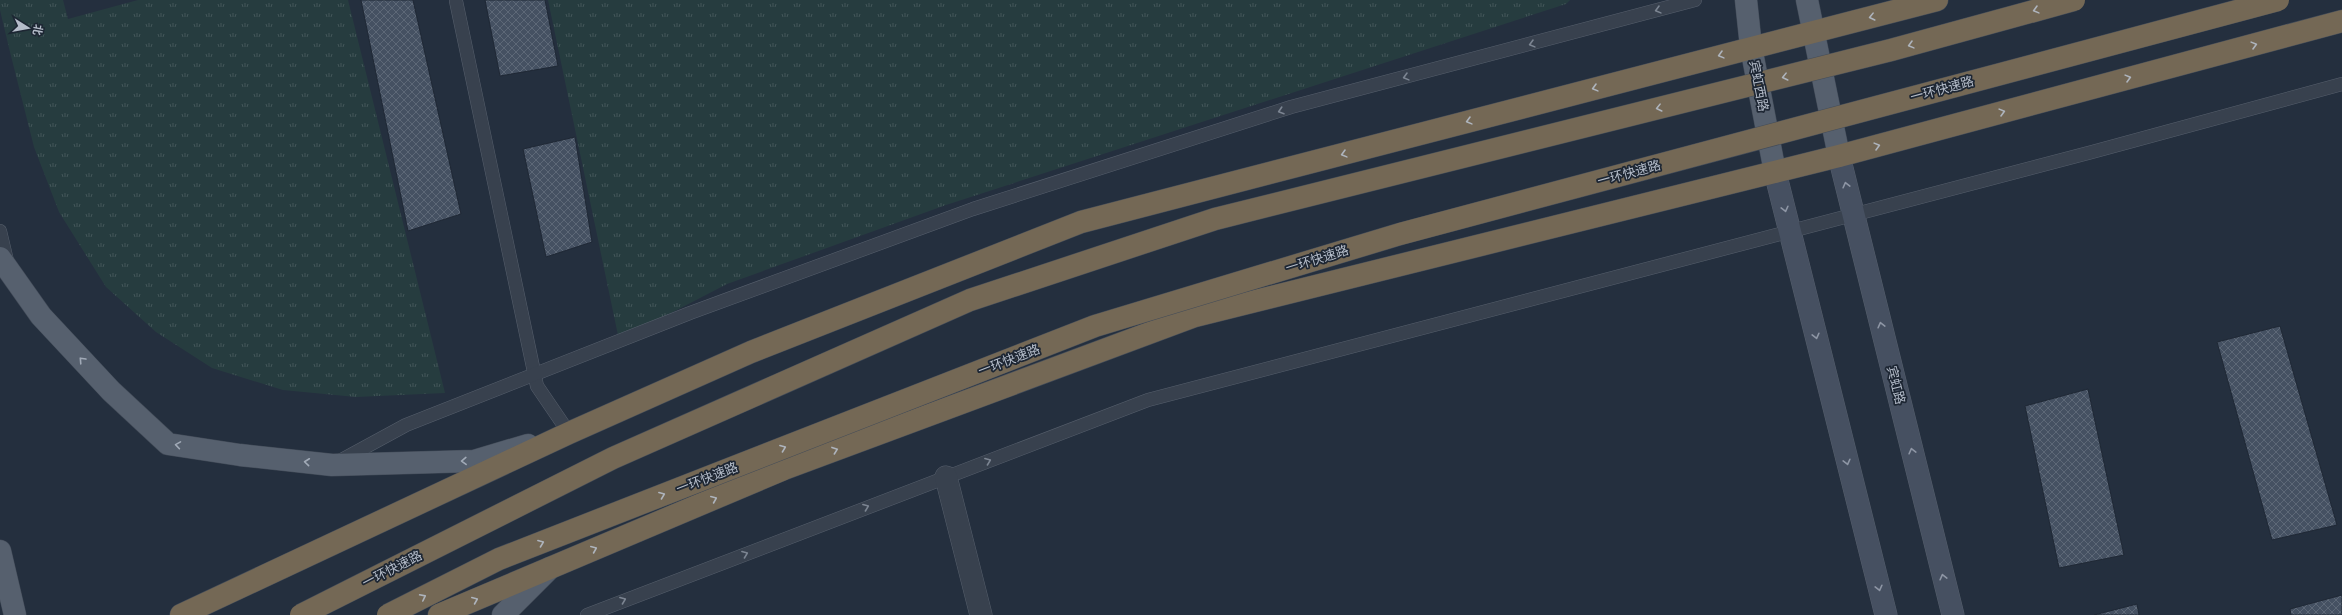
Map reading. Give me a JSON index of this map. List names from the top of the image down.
{
  "streets": {
    "highway": ["一环快速路"],
    "main road": ["宾虹西路", "宾虹路"]
  },
  "north": "right"
}
